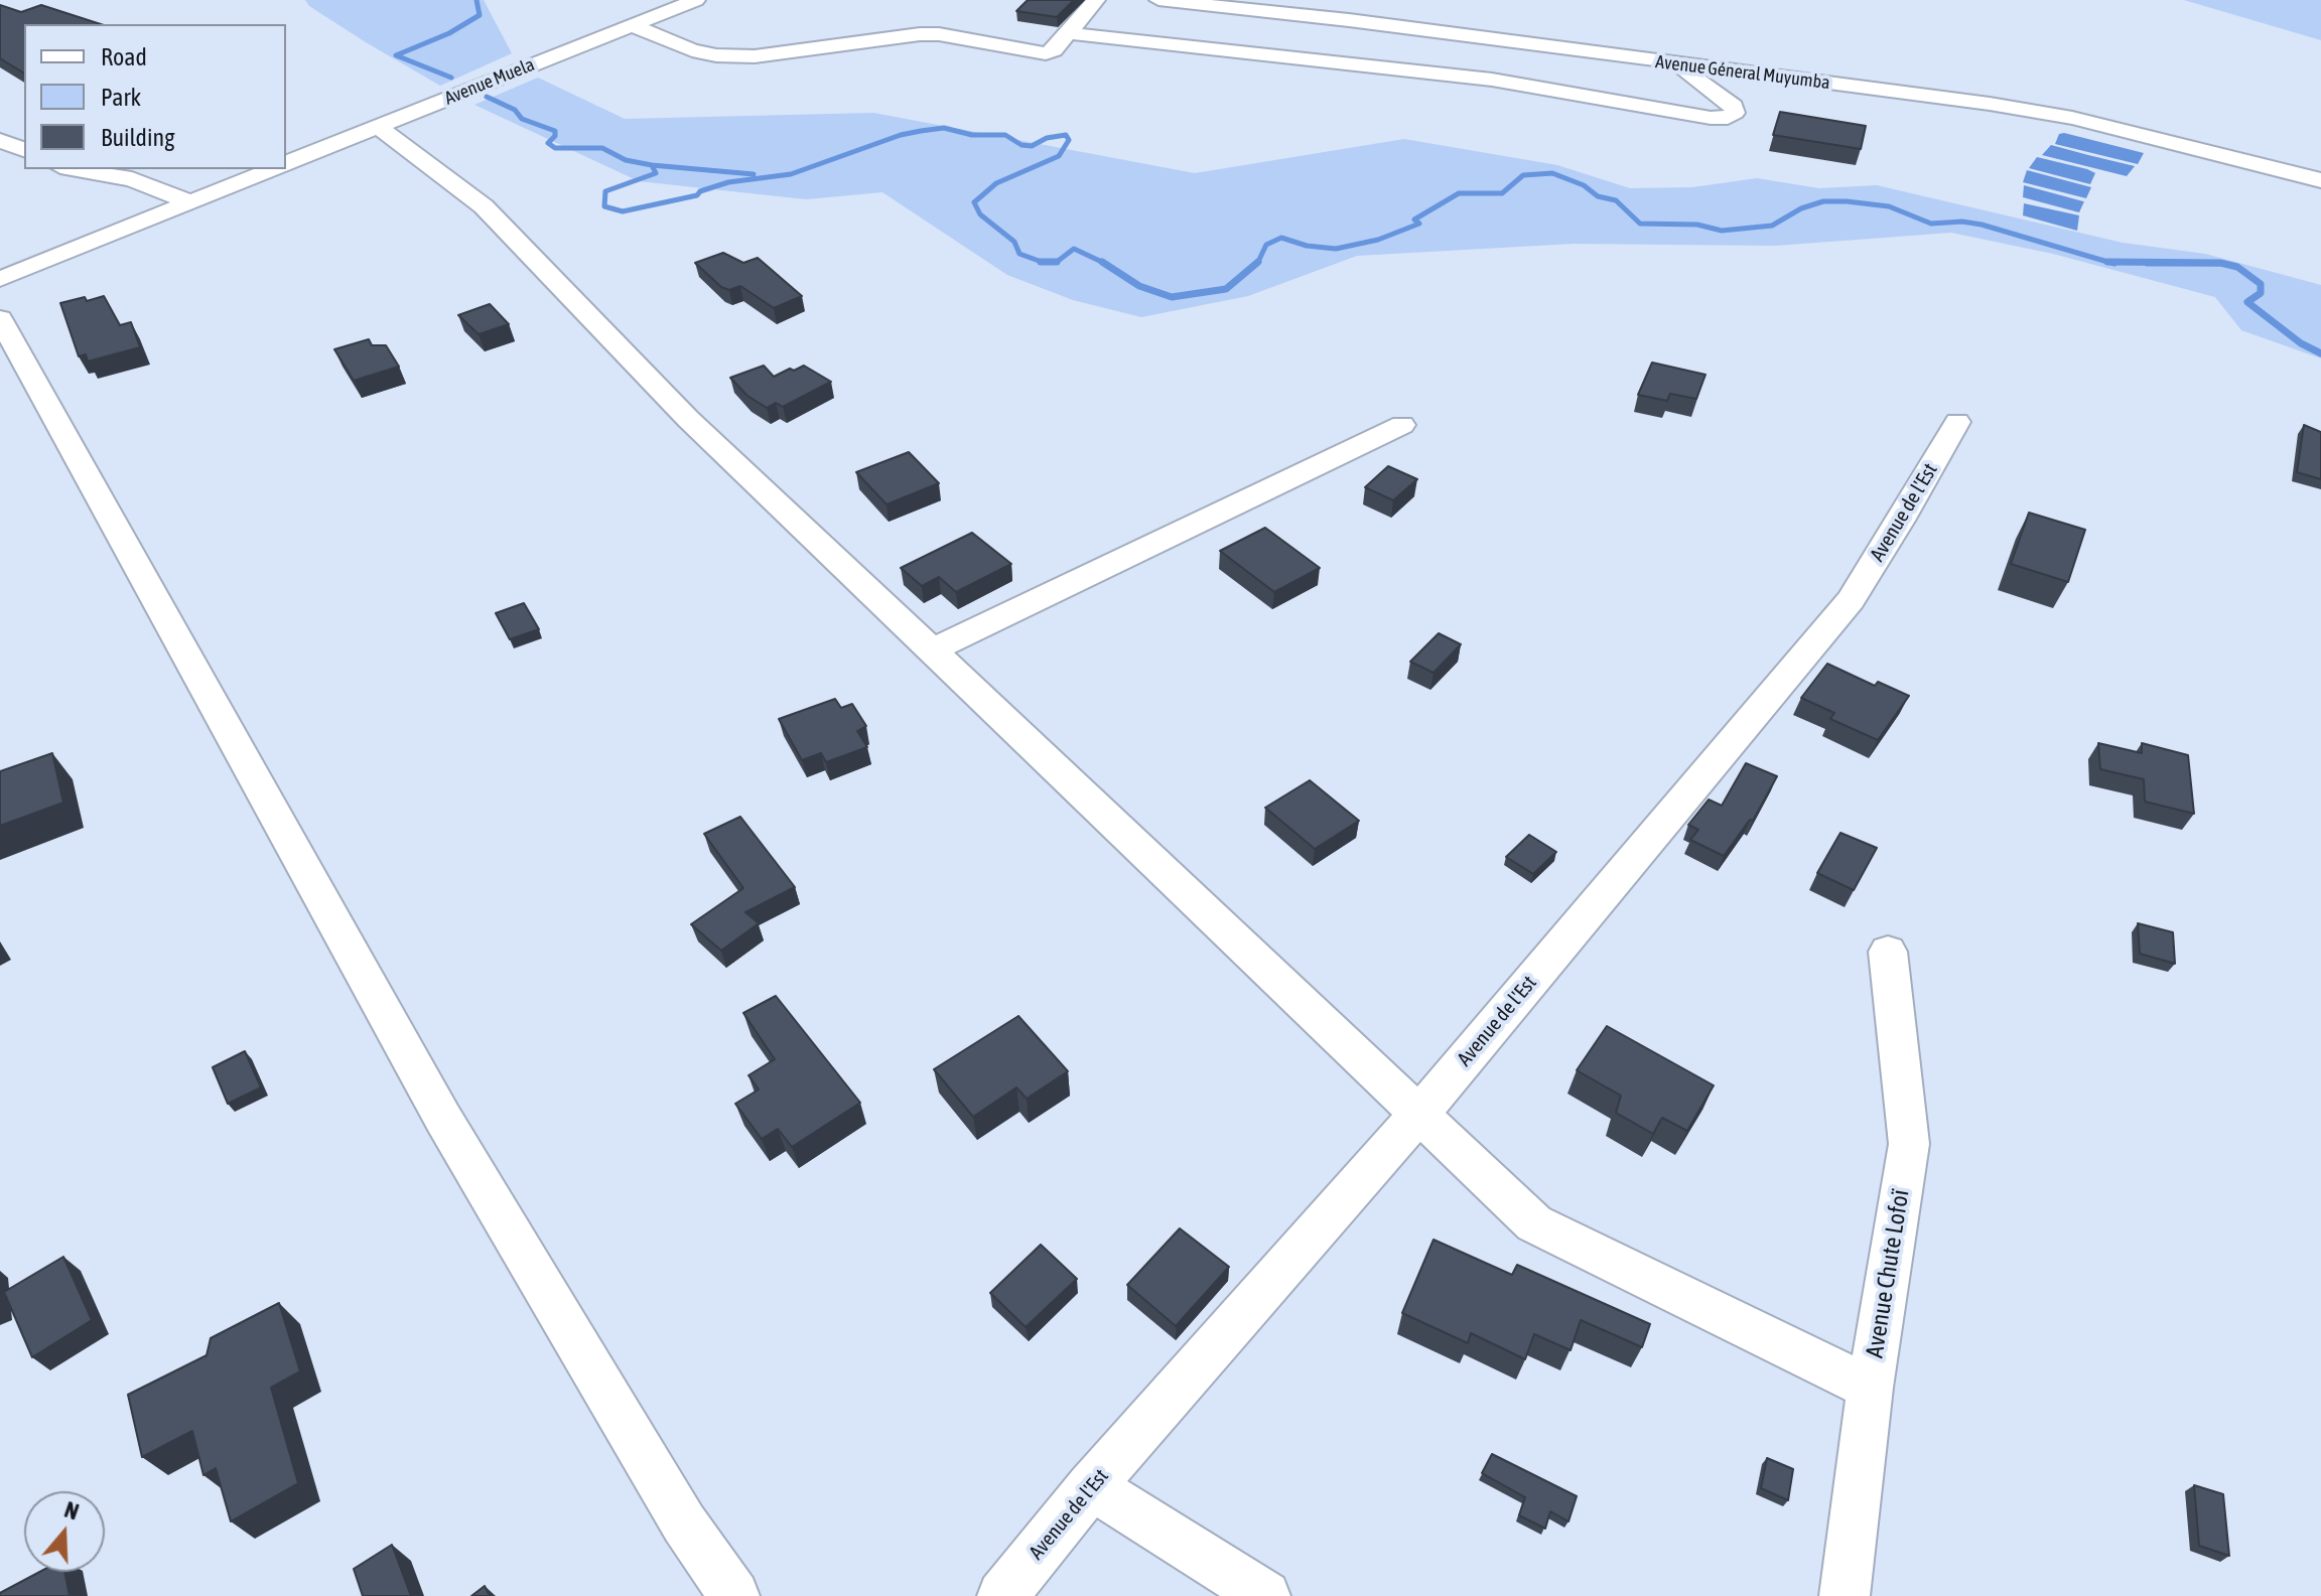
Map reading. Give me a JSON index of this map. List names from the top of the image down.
{
  "streets": {
    "street": [
      "Avenue Géneral Muyumba",
      "Avenue Muela",
      "Avenue de l'Est",
      "Avenue Chute Lofoï"
    ]
  },
  "legend": ["Road", "Park", "Building"],
  "north": "top"
}
